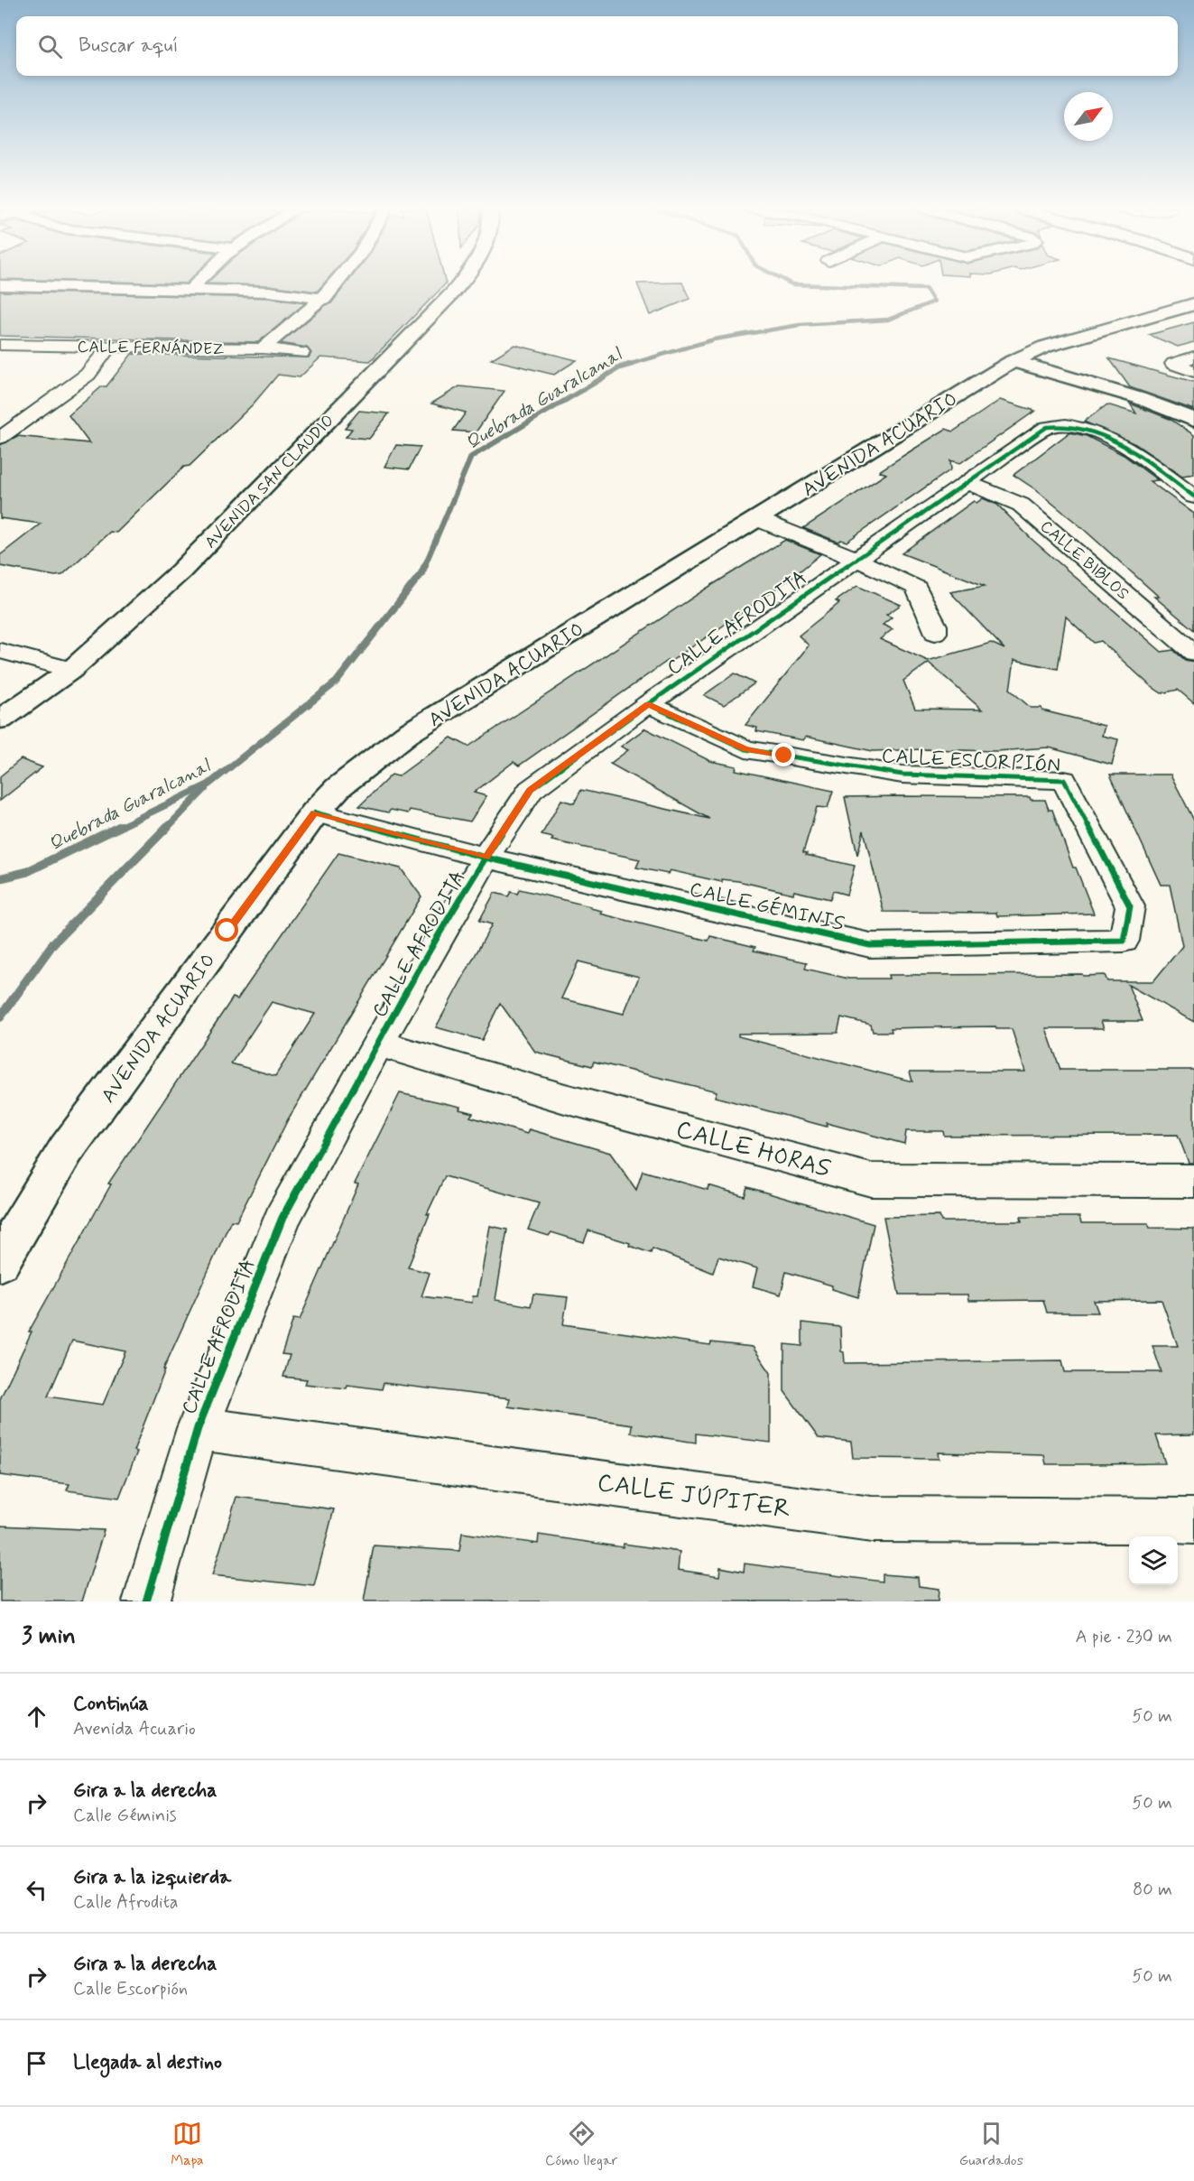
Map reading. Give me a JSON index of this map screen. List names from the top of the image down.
{
  "streets": {
    "street": [
      "CALLE FERNÁNDEZ",
      "AVENIDA ACUARIO",
      "AVENIDA SAN CLAUDIO",
      "CALLE BIBLOS",
      "CALLE AFRODITA",
      "CALLE ESCORPIÓN",
      "CALLE GÉMINIS",
      "CALLE HORAS",
      "CALLE JÚPITER"
    ]
  },
  "crossings": [
    ["AVENIDA ACUARIO", "CALLE GÉMINIS"],
    ["CALLE BIBLOS", "CALLE AFRODITA"],
    ["CALLE AFRODITA", "CALLE ESCORPIÓN"],
    ["CALLE AFRODITA", "CALLE GÉMINIS"],
    ["CALLE AFRODITA", "CALLE HORAS"],
    ["CALLE AFRODITA", "CALLE JÚPITER"],
    ["CALLE ESCORPIÓN", "CALLE GÉMINIS"]
  ],
  "water": ["Quebrada Guaralcanal"],
  "north": "top right",
  "page": {
    "search": "Buscar aquí",
    "heading": ["3 min", "A pie · 230 m"],
    "list": [
      ["Continúa", "Avenida Acuario", "50 m"],
      ["Gira a la derecha", "Calle Géminis", "50 m"],
      ["Gira a la izquierda", "Calle Afrodita", "80 m"],
      ["Gira a la derecha", "Calle Escorpión", "50 m"],
      "Llegada al destino"
    ],
    "nav": ["Mapa", "Cómo llegar", "Guardados"]
  }
}
